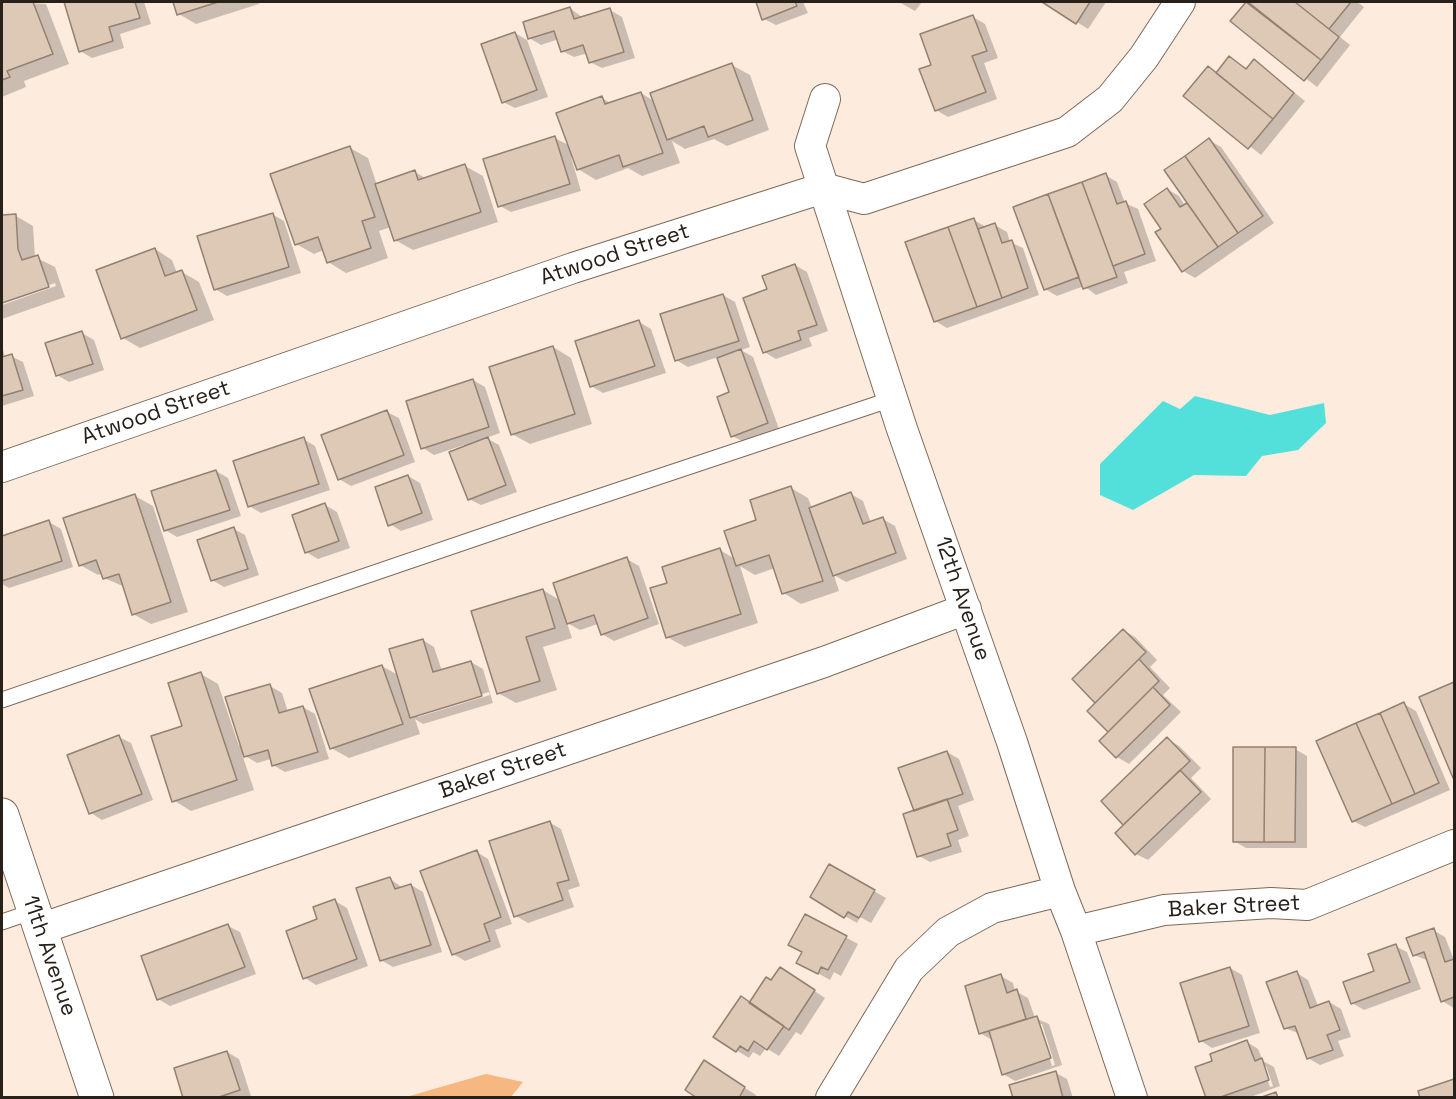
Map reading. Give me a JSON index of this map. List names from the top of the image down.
{
  "streets": {
    "street": [
      "Atwood Street",
      "12th Avenue",
      "Baker Street",
      "11th Avenue"
    ]
  },
  "crossings": [
    ["Atwood Street", "12th Avenue"],
    ["12th Avenue", "Baker Street"],
    ["Baker Street", "11th Avenue"]
  ]
}
